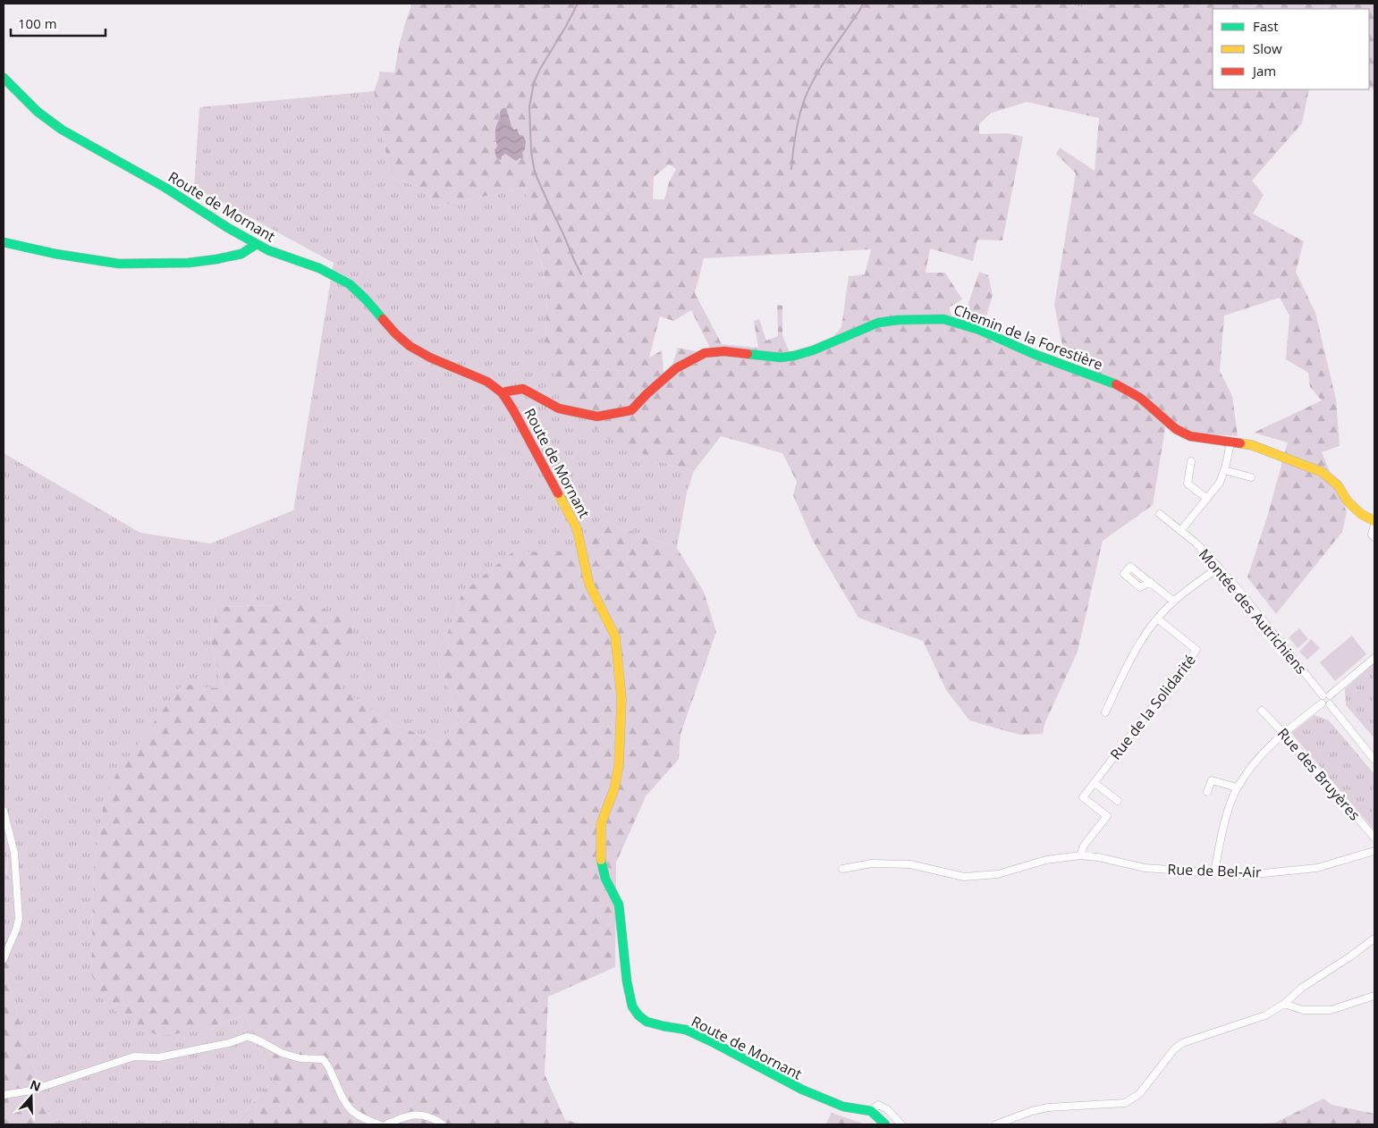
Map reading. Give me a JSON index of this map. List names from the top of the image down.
{
  "streets": {
    "main road": ["Route de Mornant", "Chemin de la Forestière"],
    "street": [
      "Montée des Autrichiens",
      "Rue de la Solidarité",
      "Rue des Bruyères",
      "Rue de Bel-Air"
    ]
  },
  "crossings": [
    ["Route de Mornant", "Chemin de la Forestière"]
  ],
  "legend": ["Fast", "Slow", "Jam"],
  "scale_bar": "100 m",
  "north": "top"
}
